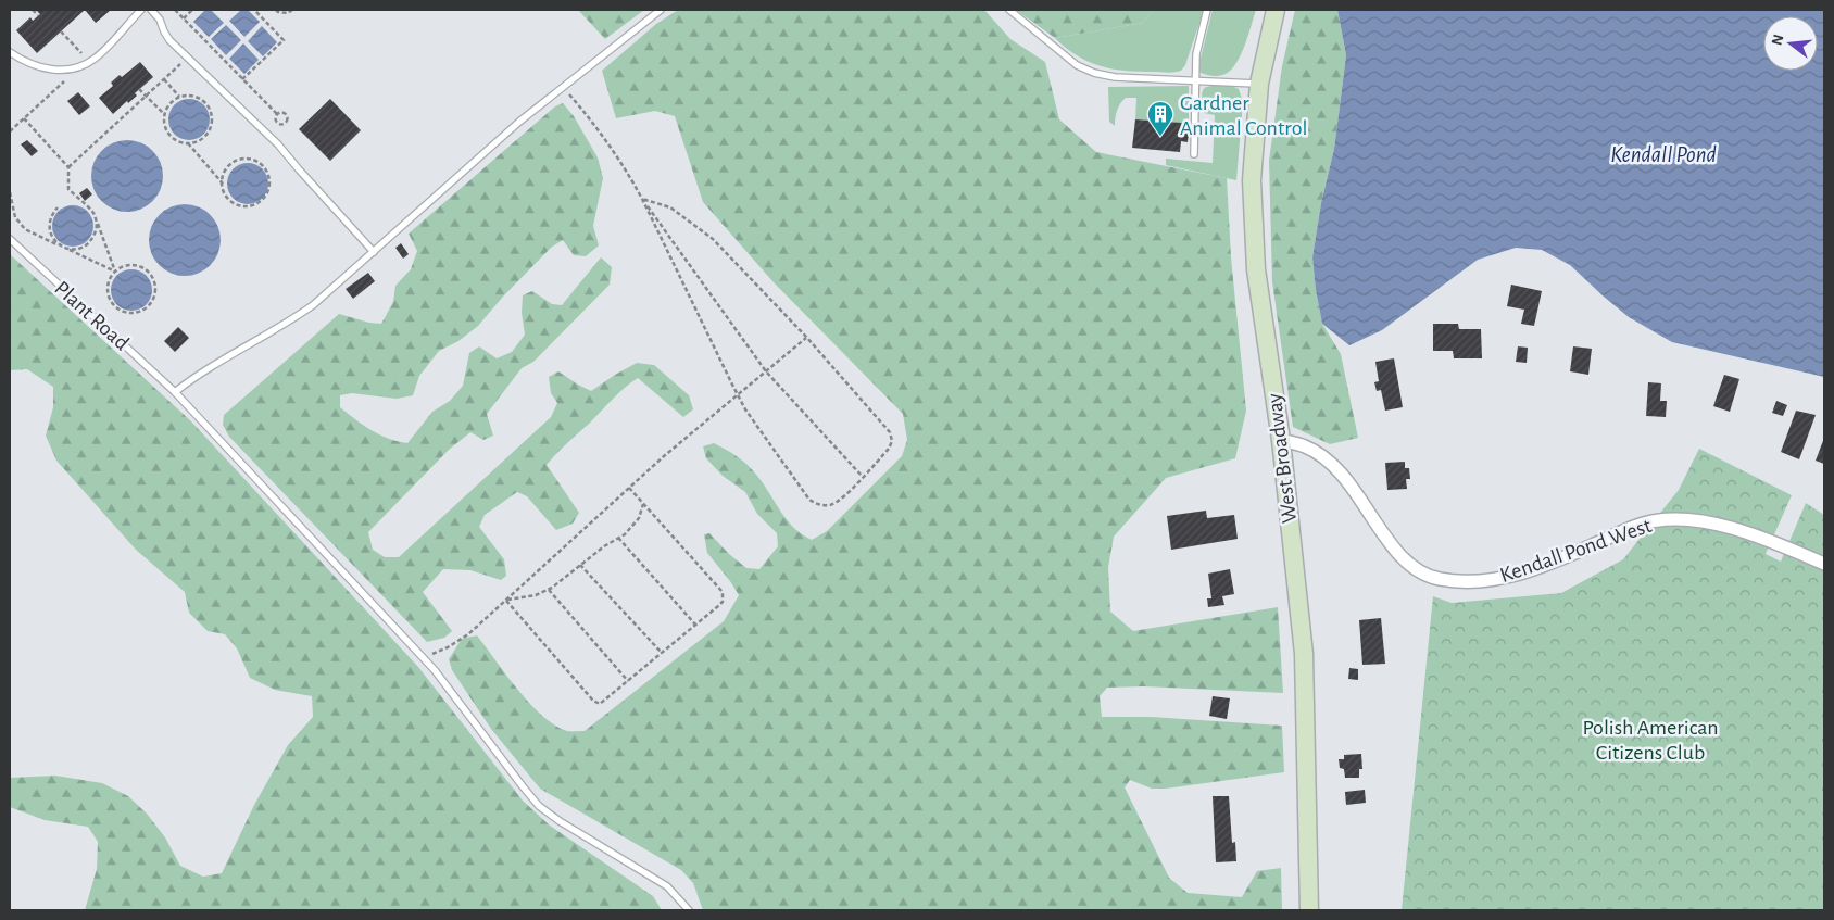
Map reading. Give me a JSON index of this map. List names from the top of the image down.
{
  "streets": {
    "main road": ["West Broadway"],
    "street": ["Kendall Pond West"],
    "lane": ["Plant Road"]
  },
  "crossings": [
    ["West Broadway", "Kendall Pond West"]
  ],
  "water": ["Kendall Pond"],
  "parks": ["Polish American Citizens Club"],
  "places": {
    "building": ["Gardner Animal Control"]
  },
  "north": "left"
}
